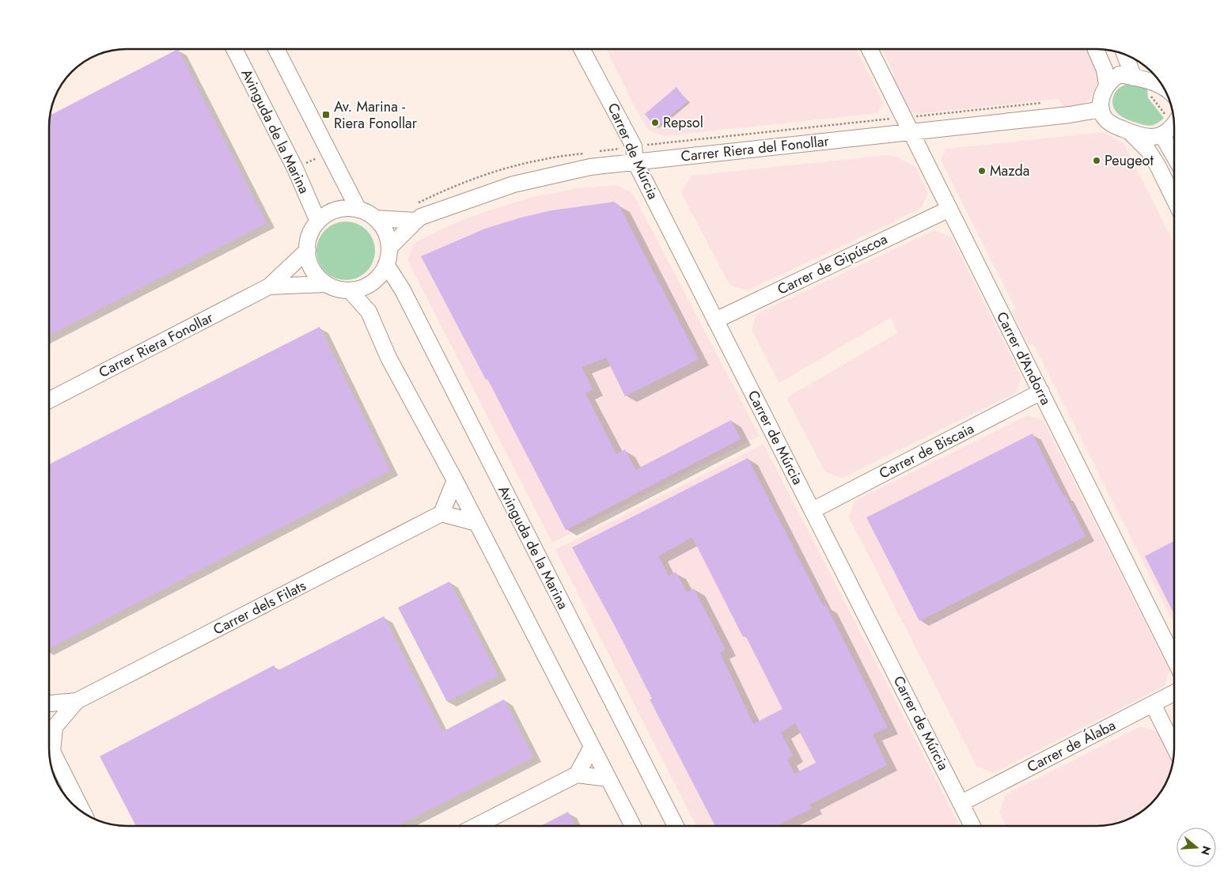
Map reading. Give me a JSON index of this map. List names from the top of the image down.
{
  "streets": {
    "street": [
      "Avinguda de la Marina",
      "Carrer Riera del Fonollar",
      "Carrer de Múrcia",
      "Carrer de Gipúscoa",
      "Carrer Riera Fonollar",
      "Carrer d'Andorra",
      "Carrer de Biscaia",
      "Carrer dels Filats",
      "Carrer de Álaba"
    ]
  },
  "crossings": [
    ["Avinguda de la Marina", "Carrer Riera Fonollar"],
    ["Carrer Riera del Fonollar", "Carrer de Múrcia"],
    ["Carrer Riera del Fonollar", "Carrer d'Andorra"],
    ["Carrer de Múrcia", "Carrer de Gipúscoa"],
    ["Carrer de Múrcia", "Carrer de Biscaia"],
    ["Carrer de Múrcia", "Carrer de Álaba"],
    ["Carrer de Gipúscoa", "Carrer d'Andorra"],
    ["Carrer d'Andorra", "Carrer de Biscaia"]
  ],
  "places": {
    "transit": ["Av. Marina - Riera Fonollar"],
    "other": ["Repsol", "Peugeot", "Mazda"]
  },
  "north": "right"
}
